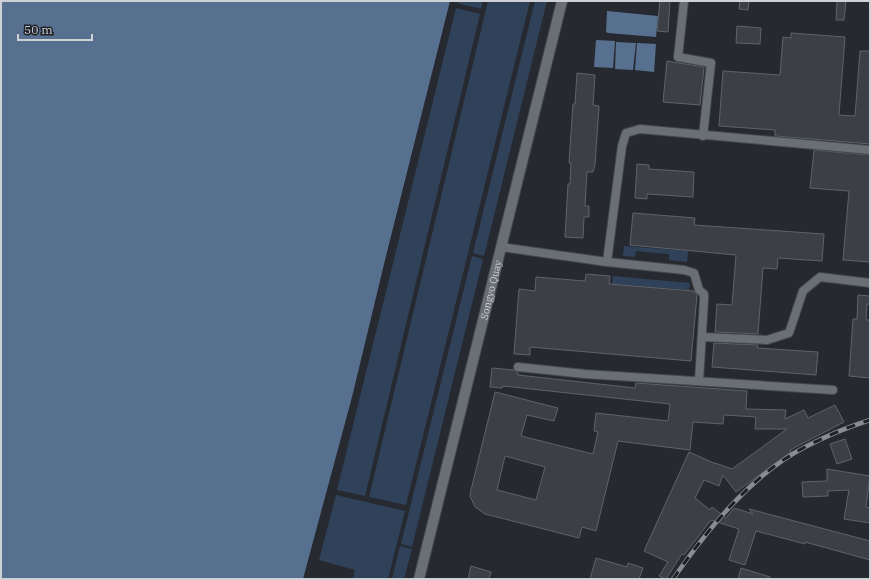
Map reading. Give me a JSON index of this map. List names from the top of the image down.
{
  "streets": {
    "main road": ["Songyo Quay"]
  },
  "scale_bar": "50 m"
}
